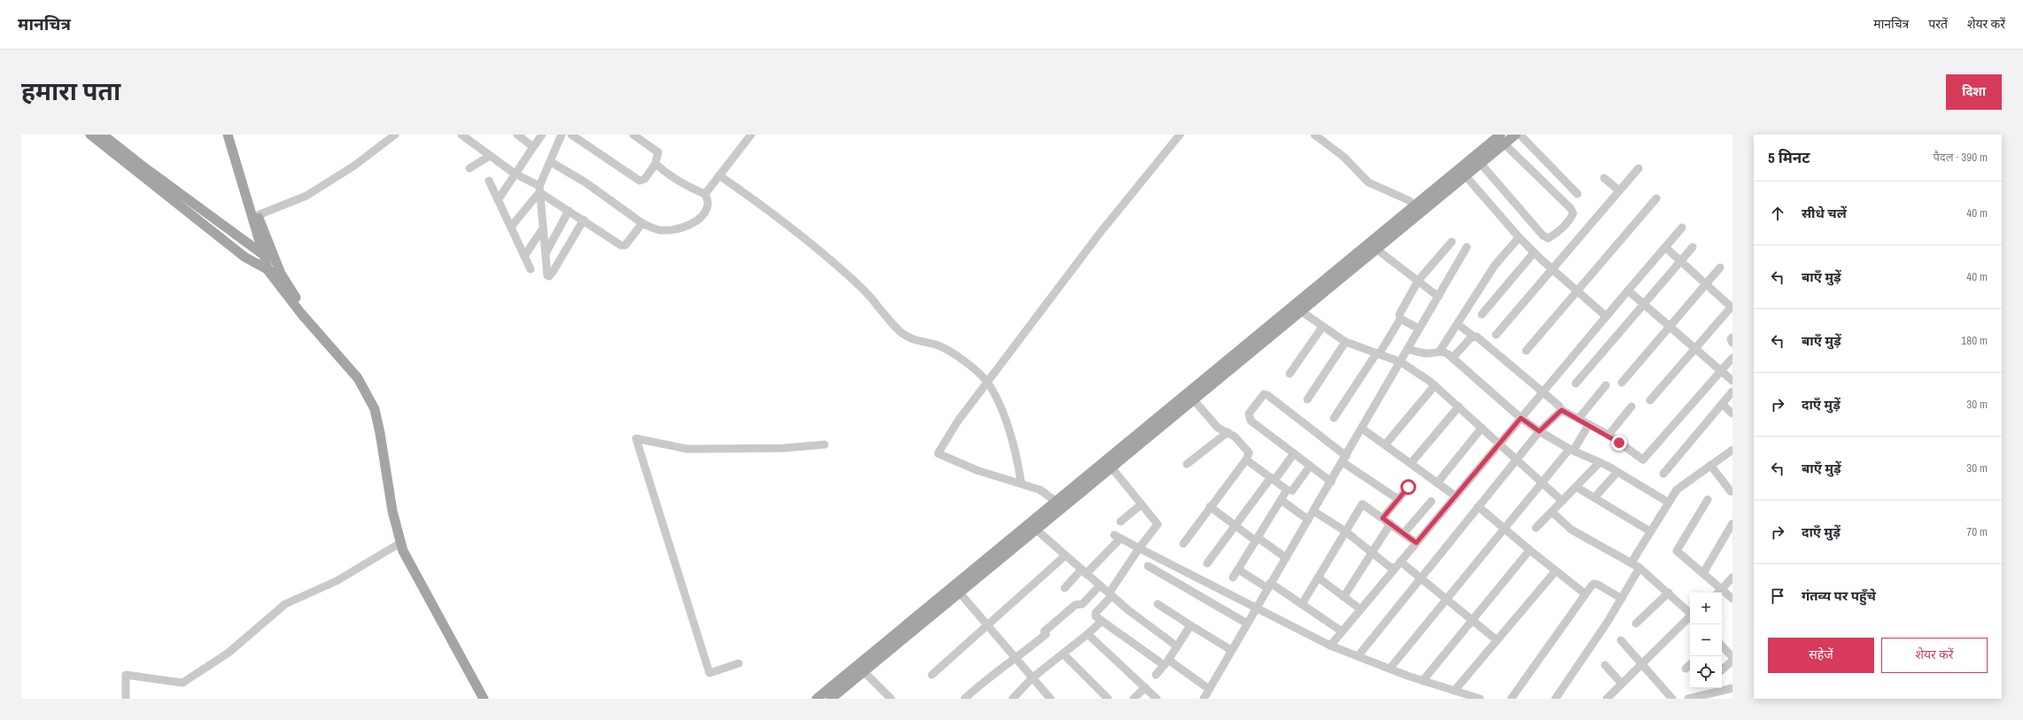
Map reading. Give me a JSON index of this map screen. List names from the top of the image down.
{
  "page": {
    "header": "मानचित्र",
    "nav": ["मानचित्र", "परतें", "शेयर करें"],
    "title": "हमारा पता",
    "buttons": [
      "दिशा",
      ["सहेजें", "शेयर करें"]
    ],
    "heading": ["5 मिनट", "पैदल · 390 m"],
    "list": [
      ["सीधे चलें", "40 m"],
      ["बाएँ मुड़ें", "40 m"],
      ["बाएँ मुड़ें", "180 m"],
      ["दाएँ मुड़ें", "30 m"],
      ["बाएँ मुड़ें", "30 m"],
      ["दाएँ मुड़ें", "70 m"],
      "गंतव्य पर पहुँचे"
    ],
    "map_buttons": ["+", "−"]
  }
}
